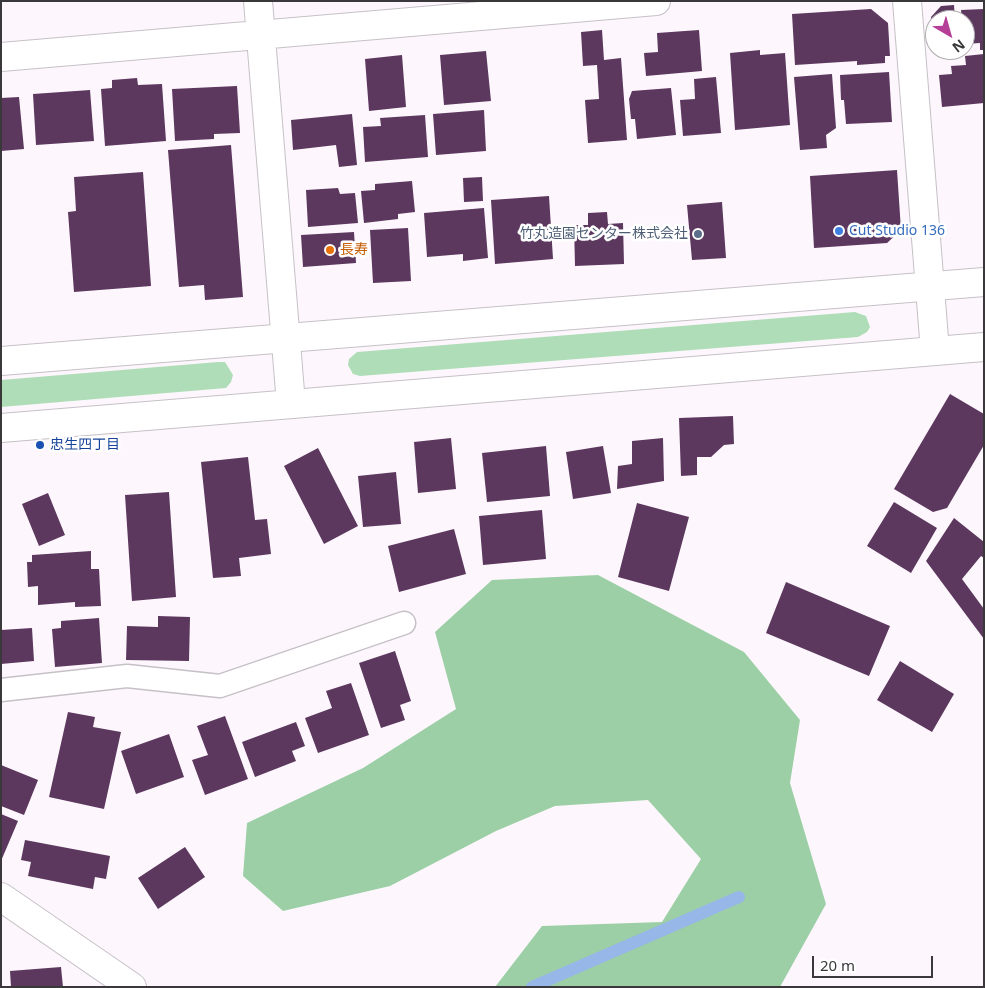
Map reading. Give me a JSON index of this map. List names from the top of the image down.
{
  "places": [
    "Cut Studio 136",
    "竹丸造園センター株式会社",
    "長寿",
    "忠生四丁目"
  ],
  "scale_bar": "20 m",
  "north": "bottom right"
}
